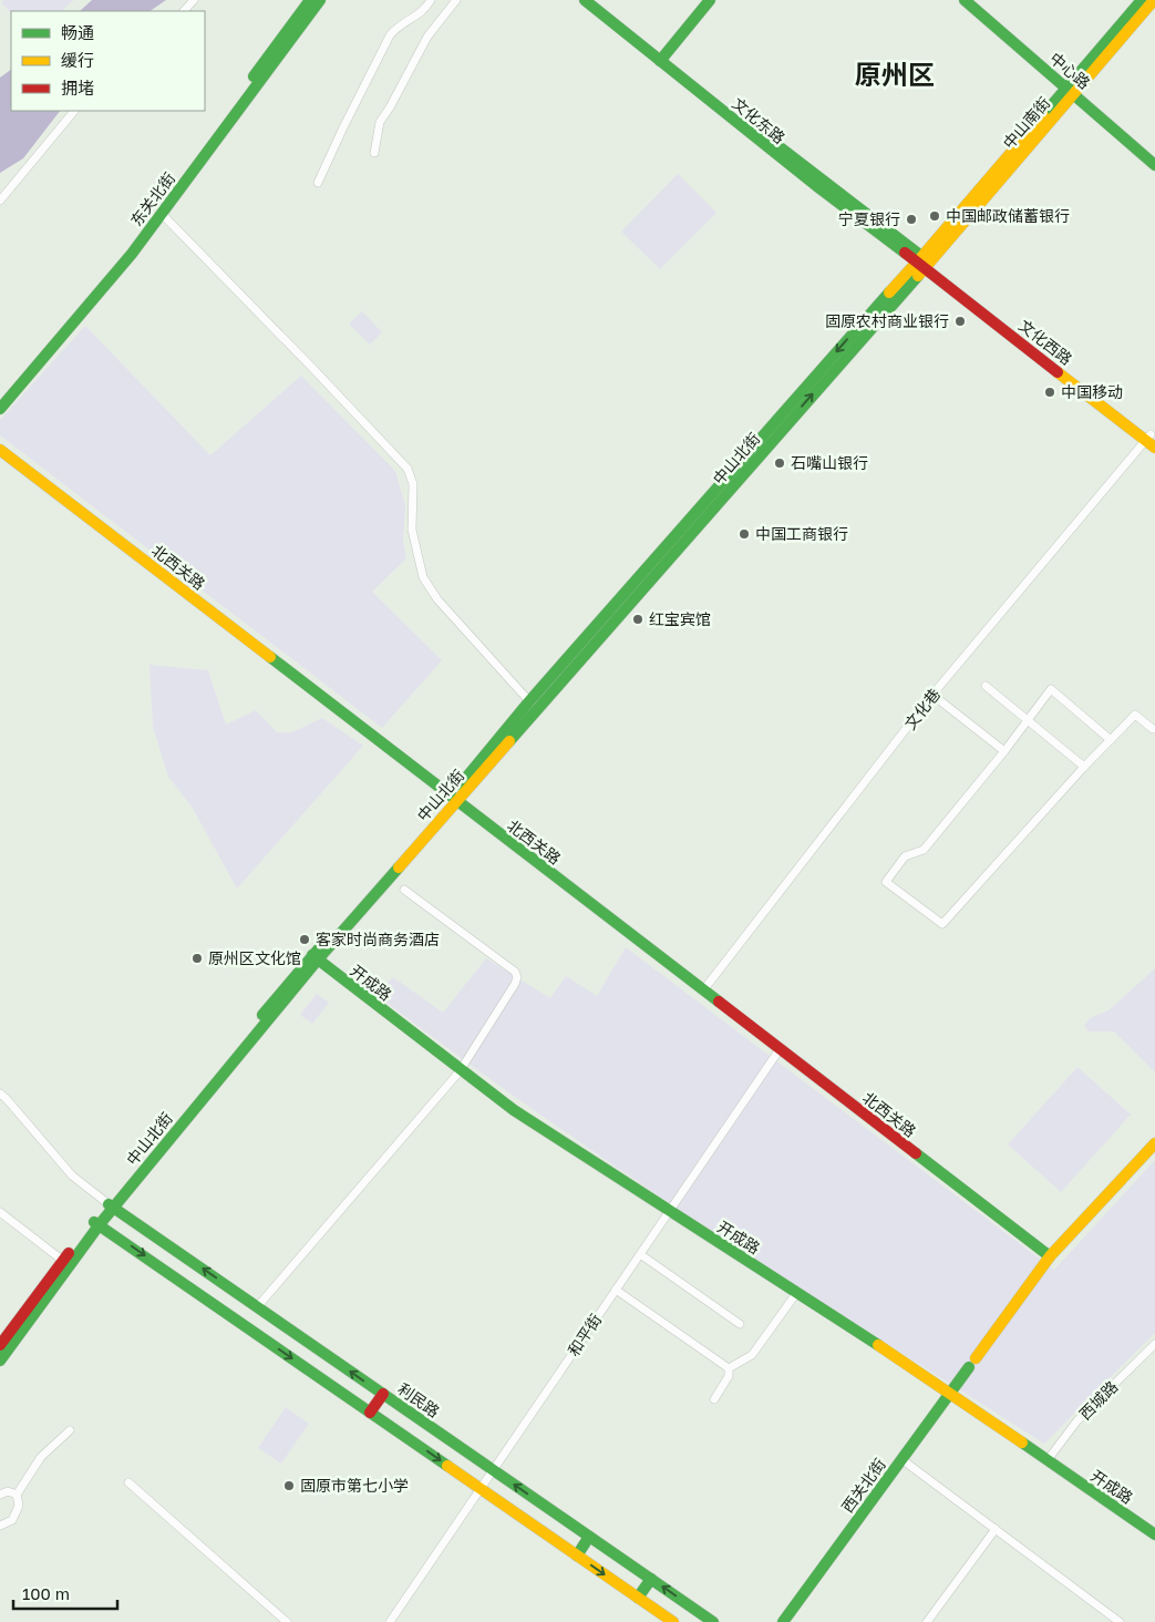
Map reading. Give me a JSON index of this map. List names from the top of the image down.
{
  "streets": {
    "street": [
      "中心路",
      "文化东路",
      "中山南街",
      "东关北街",
      "文化西路",
      "中山北街",
      "北西关路",
      "文化巷",
      "开成路",
      "和平街",
      "利民路",
      "西城路",
      "西关北街"
    ]
  },
  "crossings": [
    ["中心路", "中山南街"],
    ["文化东路", "中山南街"],
    ["文化东路", "文化西路"],
    ["文化东路", "中山北街"],
    ["中山南街", "文化西路"],
    ["中山南街", "中山北街"],
    ["文化西路", "中山北街"],
    ["文化西路", "文化巷"],
    ["中山北街", "北西关路"],
    ["中山北街", "开成路"],
    ["中山北街", "利民路"],
    ["北西关路", "文化巷"],
    ["北西关路", "和平街"],
    ["北西关路", "西关北街"],
    ["开成路", "和平街"],
    ["开成路", "西城路"],
    ["开成路", "西关北街"],
    ["和平街", "利民路"]
  ],
  "districts": ["原州区"],
  "places": [
    "中国邮政储蓄银行",
    "宁夏银行",
    "固原农村商业银行",
    "中国移动",
    "石嘴山银行",
    "中国工商银行",
    "红宝宾馆",
    "客家时尚商务酒店",
    "原州区文化馆",
    "固原市第七小学"
  ],
  "legend": ["畅通", "缓行", "拥堵"],
  "scale_bar": "100 m"
}
